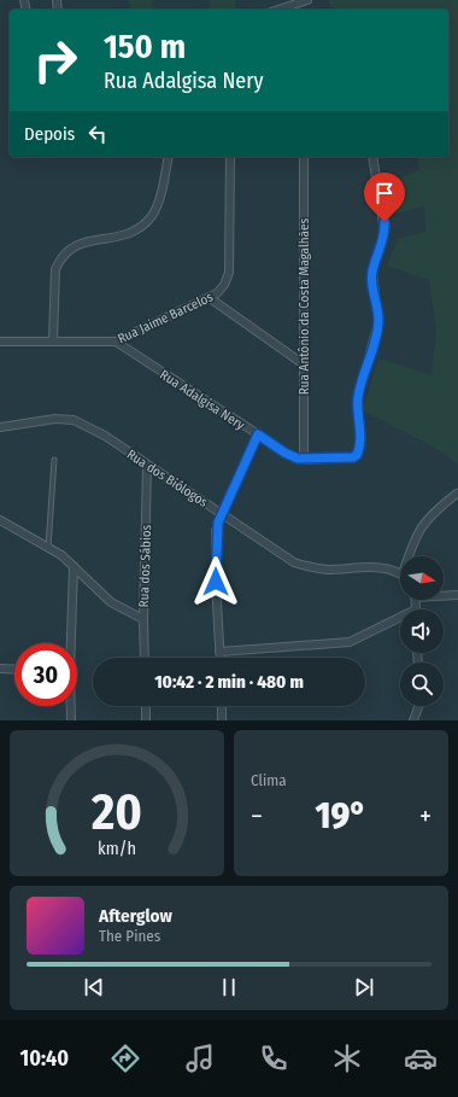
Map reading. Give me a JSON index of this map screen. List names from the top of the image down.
{
  "streets": {
    "street": [
      "Rua Antônio da Costa Magalhães",
      "Rua Jaime Barcelos",
      "Rua Adalgisa Nery",
      "Rua dos Biólogos",
      "Rua dos Sábios"
    ]
  },
  "crossings": [
    ["Rua Antônio da Costa Magalhães", "Rua Adalgisa Nery"],
    ["Rua Jaime Barcelos", "Rua Adalgisa Nery"],
    ["Rua dos Biólogos", "Rua dos Sábios"]
  ],
  "north": "right",
  "page": {
    "turn": ["150 m", "Rua Adalgisa Nery"],
    "then": "Depois",
    "limit": "30",
    "trip": "10:42 · 2 min · 480 m",
    "tile": "Clima",
    "heat": ["−", "19°", "+"],
    "song": ["Afterglow", "The Pines"],
    "tabs": "10:40",
    "gauge": ["20", "km/h"]
  }
}
